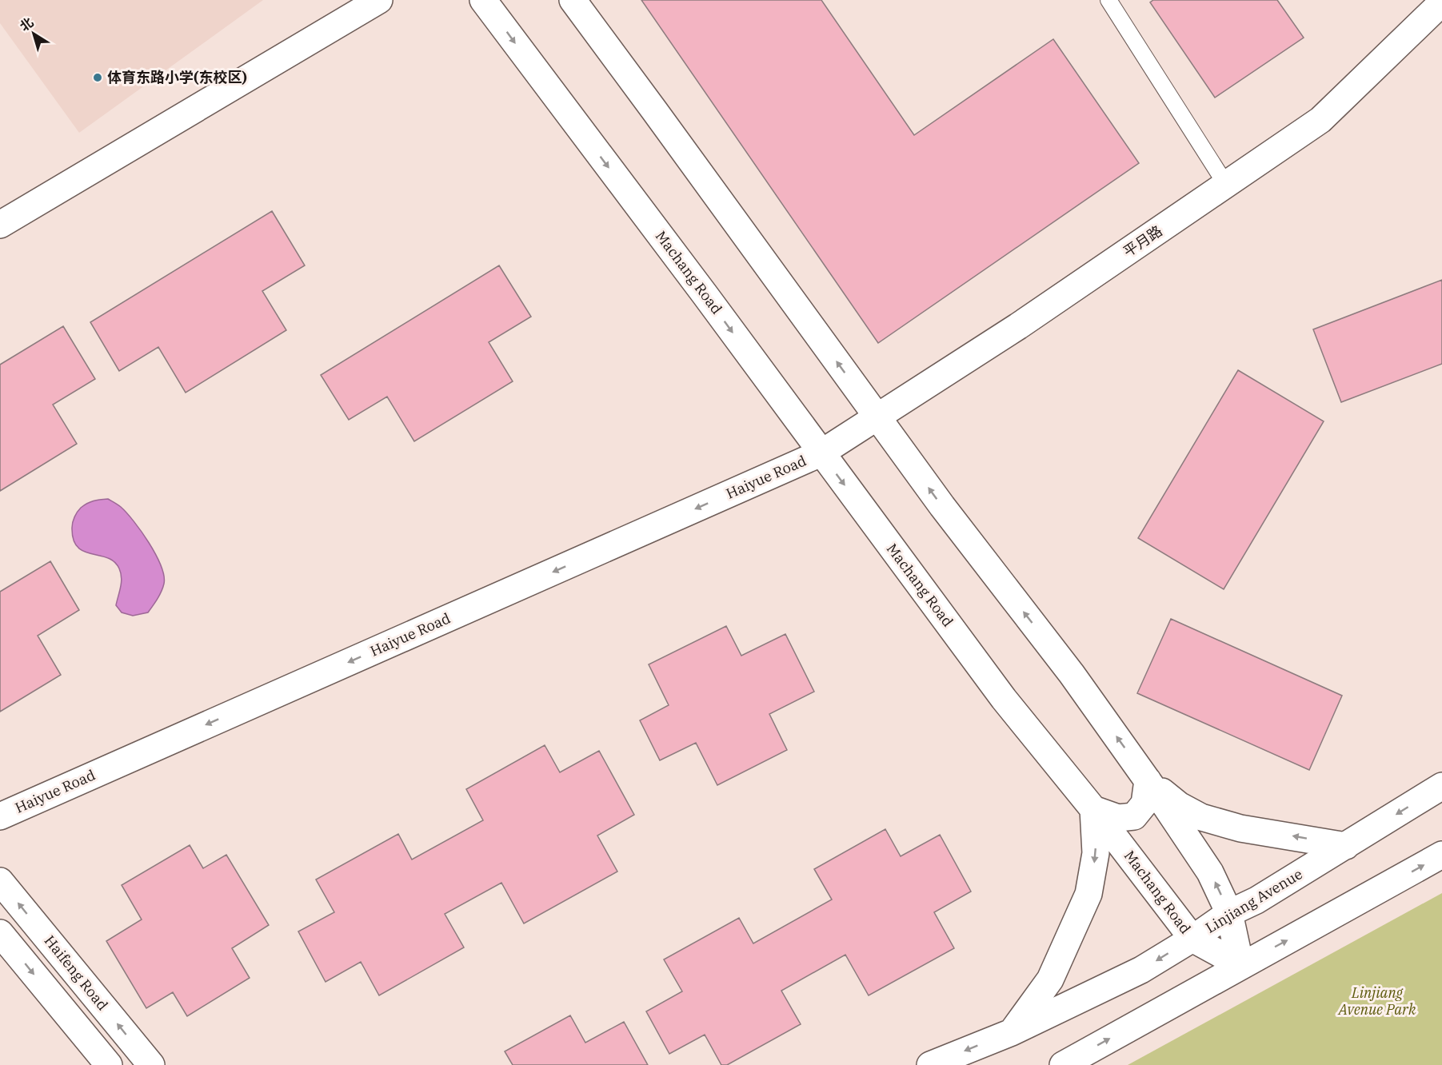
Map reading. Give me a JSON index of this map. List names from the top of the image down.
{
  "streets": {
    "main road": [
      "平月路",
      "Machang Road",
      "Haiyue Road",
      "Linjiang Avenue",
      "Haifeng Road"
    ]
  },
  "crossings": [
    ["平月路", "Machang Road"],
    ["平月路", "Haiyue Road"],
    ["Machang Road", "Haiyue Road"],
    ["Machang Road", "Linjiang Avenue"]
  ],
  "one_way": ["Haiyue Road"],
  "parks": ["Linjiang Avenue Park"],
  "places": ["体育东路小学(东校区)"],
  "north": "top left"
}
